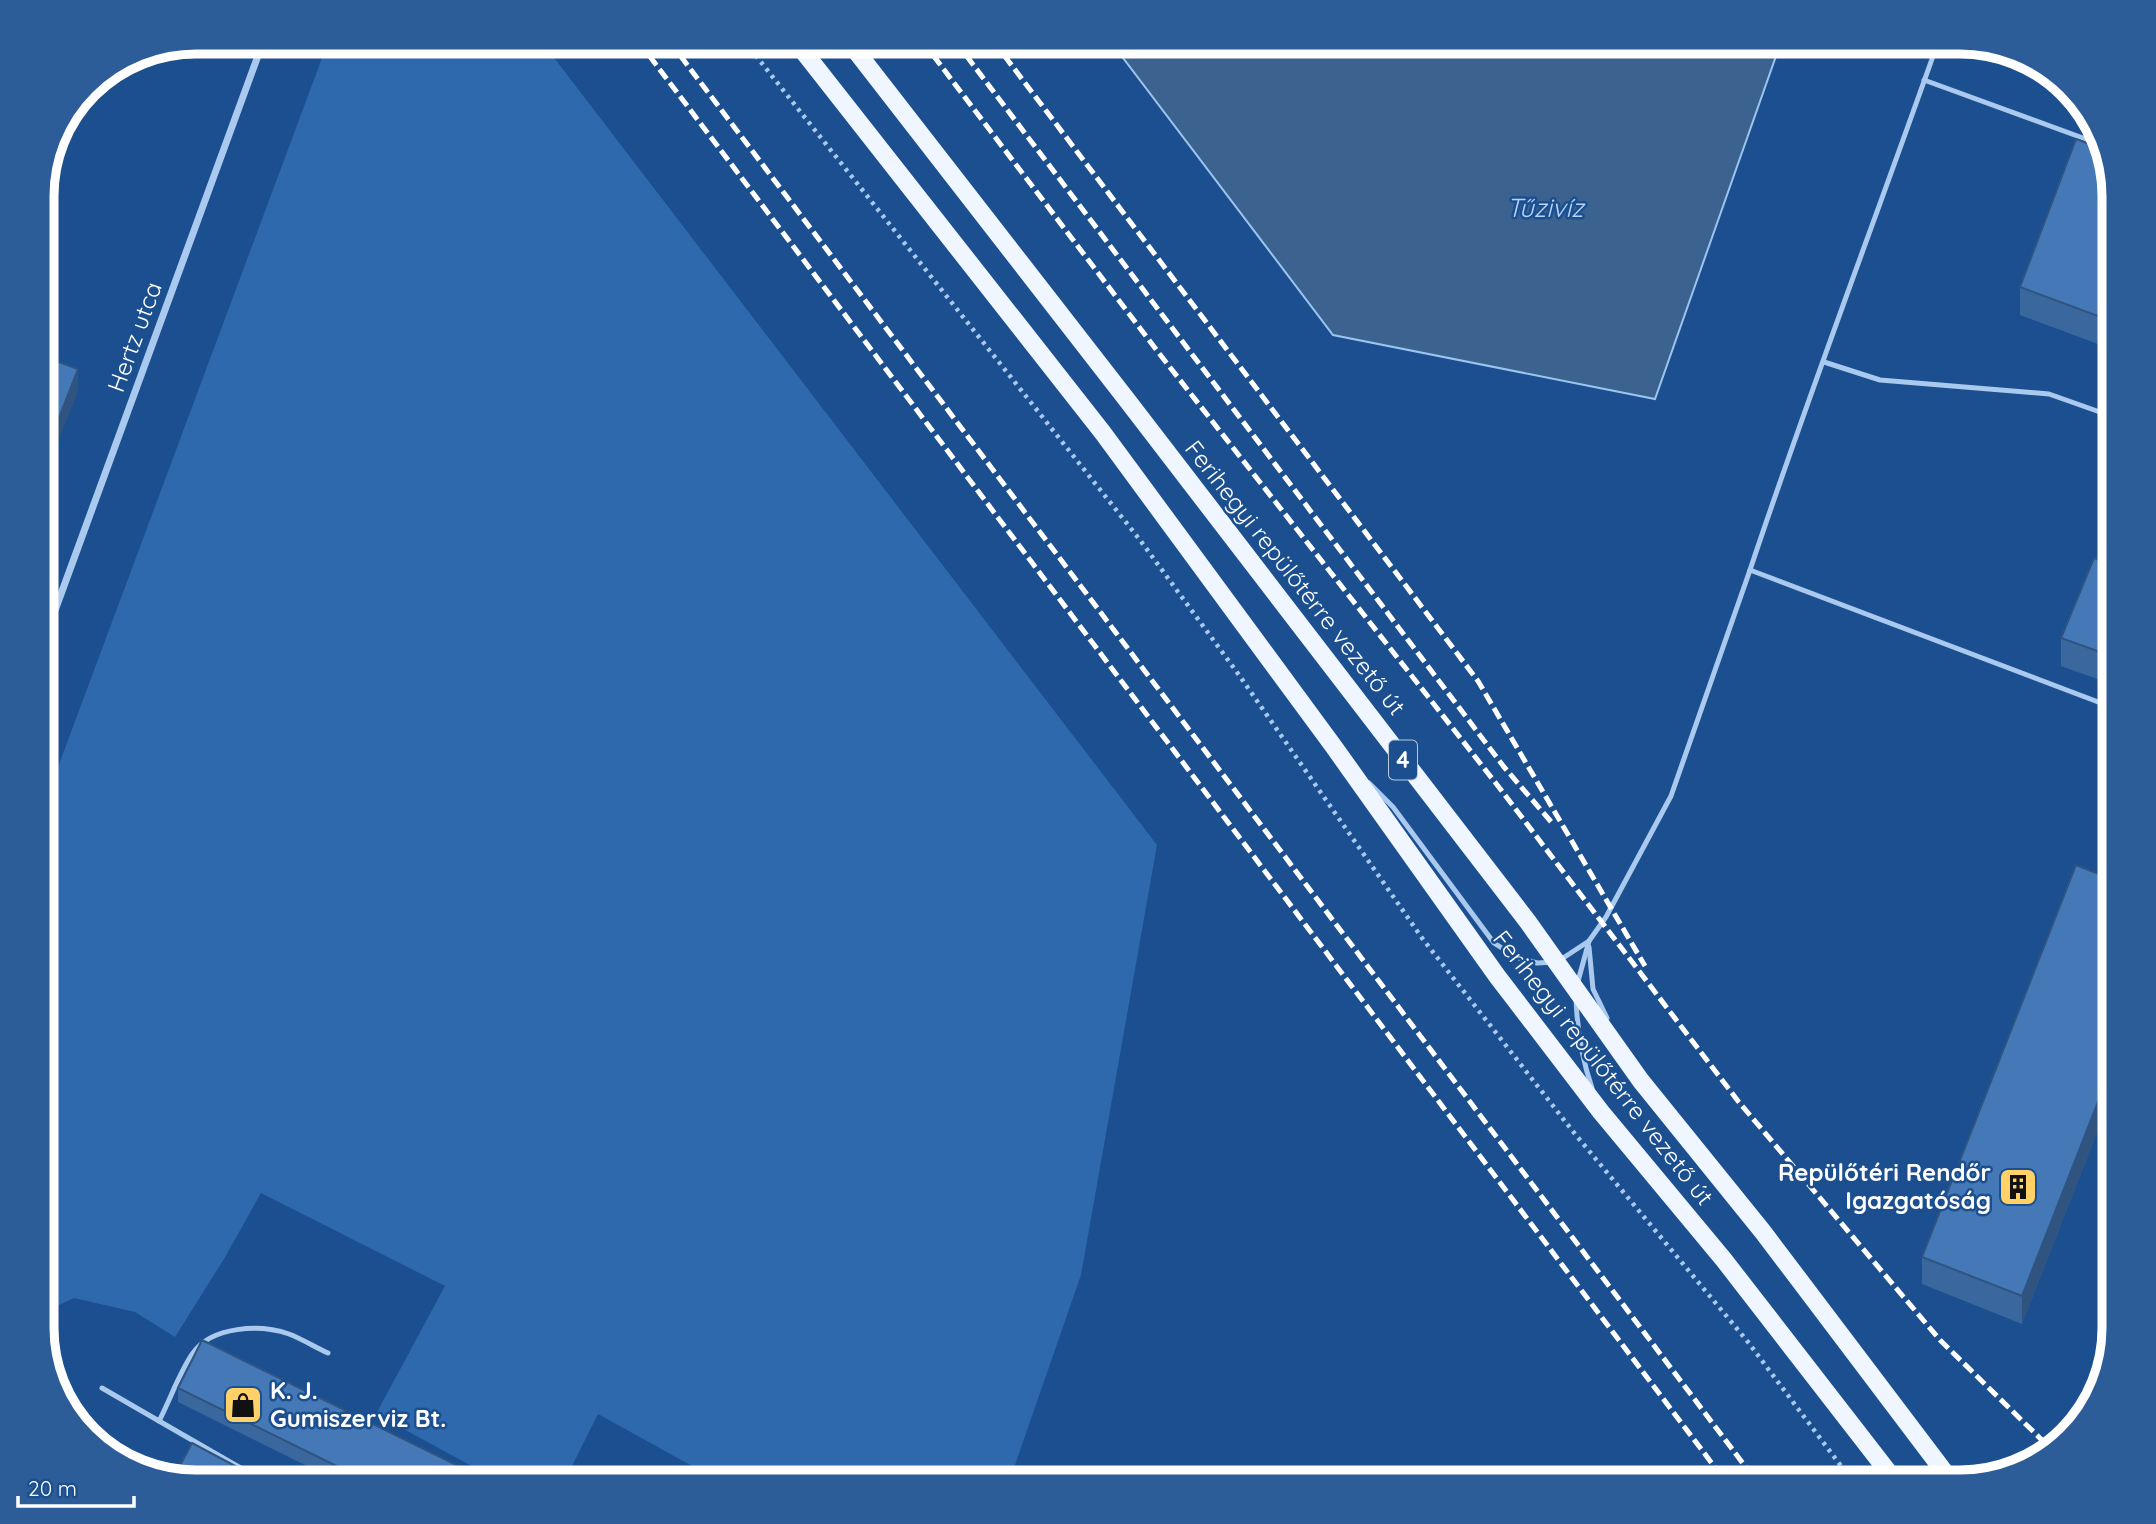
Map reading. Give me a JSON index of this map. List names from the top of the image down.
{
  "streets": {
    "main road": ["Ferihegyi repülőtérre vezető út", "4"],
    "street": ["Hertz utca"]
  },
  "water": ["Tűzivíz"],
  "places": {
    "building": ["Repülőtéri Rendőr Igazgatóság"],
    "shop": ["K. J. Gumiszerviz Bt."]
  },
  "scale_bar": "20 m"
}
